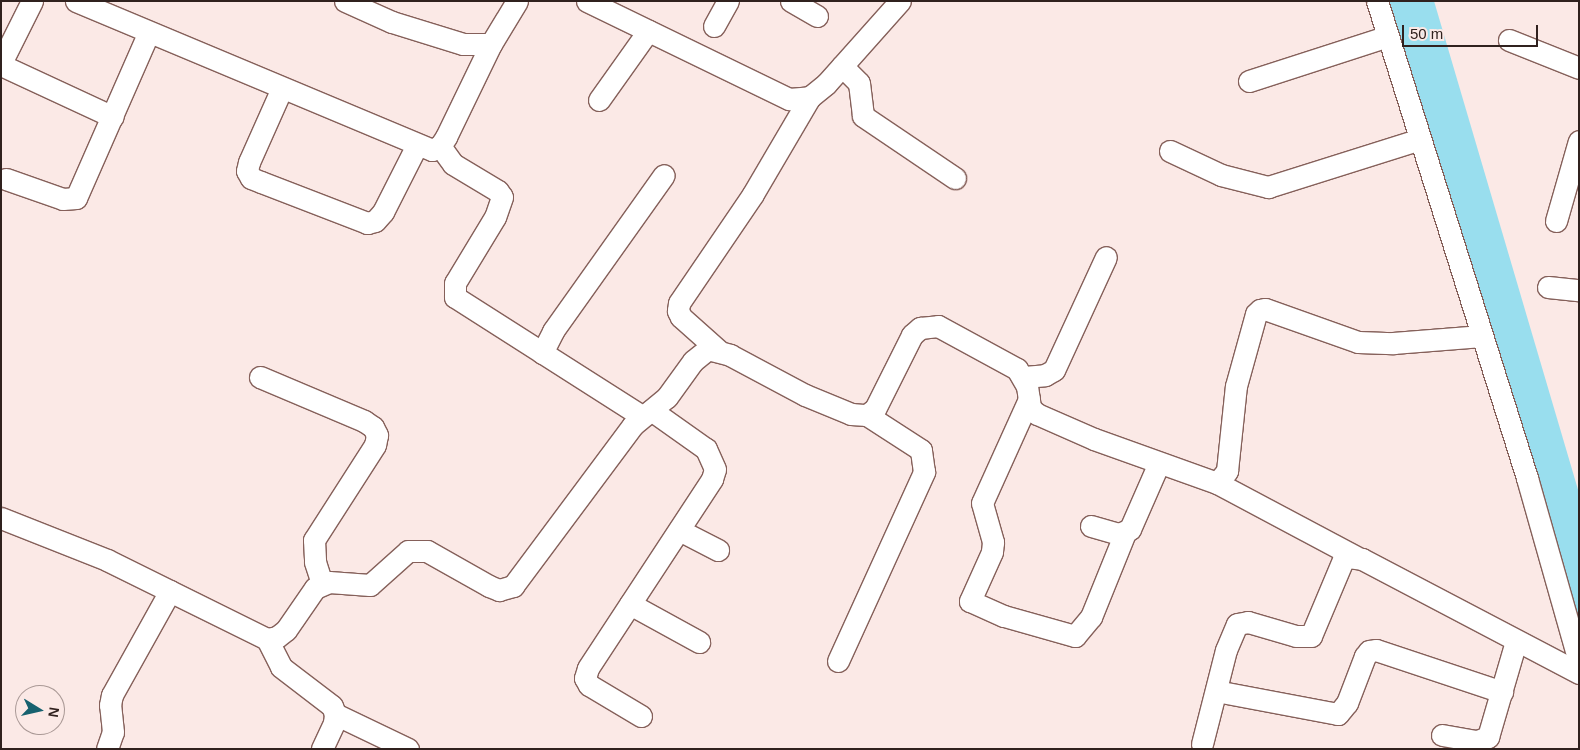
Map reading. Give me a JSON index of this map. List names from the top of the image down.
{
  "scale_bar": "50 m",
  "north": "right"
}
